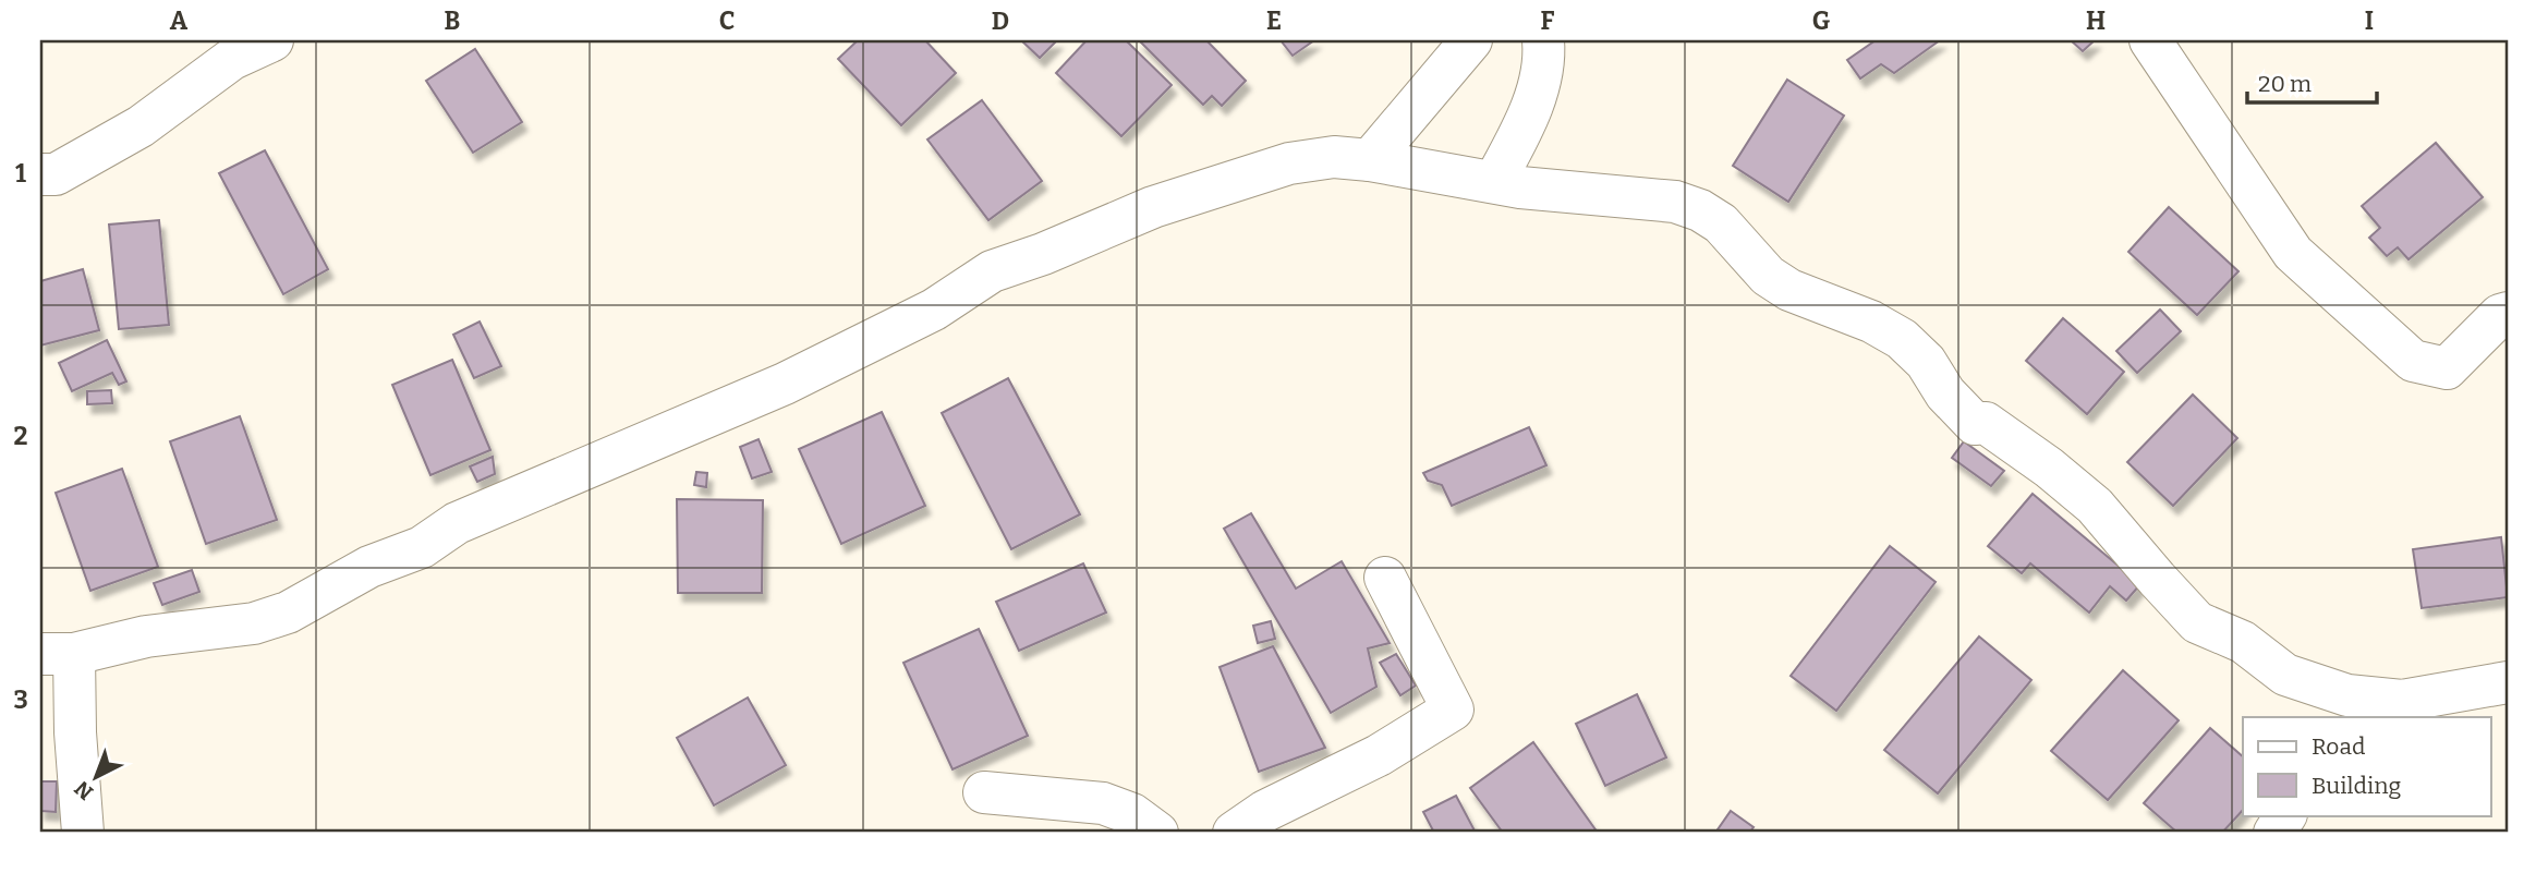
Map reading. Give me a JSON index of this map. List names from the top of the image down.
{
  "legend": ["Road", "Building"],
  "scale_bar": "20 m",
  "north": "bottom left",
  "grid": {
    "columns": [
      "A",
      "B",
      "C",
      "D",
      "E",
      "F",
      "G",
      "H",
      "I"
    ],
    "rows": ["1", "2", "3"]
  }
}
